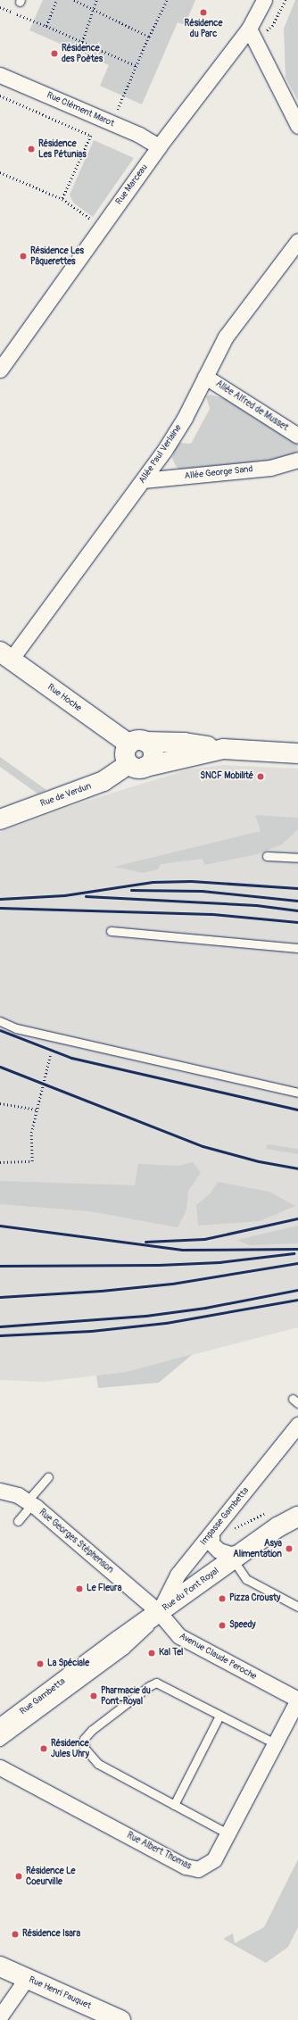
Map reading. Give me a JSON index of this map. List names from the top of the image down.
{
  "streets": {
    "main road": [
      "Rue Hoche",
      "Rue de Verdun",
      "Rue du Pont Royal",
      "Rue Gambetta",
      "Rue Henri Pauquet"
    ],
    "street": [
      "Rue Clément Marot",
      "Rue Marceau",
      "Allée Alfred de Musset",
      "Allée Paul Verlaine",
      "Allée George Sand",
      "Impasse Gambetta",
      "Rue Georges Stéphenson",
      "Avenue Claude Peroche",
      "Rue Albert Thomas"
    ]
  },
  "crossings": [
    ["Rue Clément Marot", "Rue Marceau"],
    ["Allée Alfred de Musset", "Allée Paul Verlaine"],
    ["Allée Paul Verlaine", "Allée George Sand"],
    ["Allée Paul Verlaine", "Rue Hoche"],
    ["Rue Hoche", "Rue de Verdun"],
    ["Impasse Gambetta", "Rue Georges Stéphenson"],
    ["Impasse Gambetta", "Rue du Pont Royal"],
    ["Impasse Gambetta", "Avenue Claude Peroche"],
    ["Rue Georges Stéphenson", "Rue du Pont Royal"],
    ["Rue Georges Stéphenson", "Avenue Claude Peroche"],
    ["Rue du Pont Royal", "Avenue Claude Peroche"],
    ["Rue du Pont Royal", "Rue Gambetta"],
    ["Avenue Claude Peroche", "Rue Albert Thomas"]
  ],
  "places": [
    "Résidence du Parc",
    "Résidence des Poètes",
    "Résidence Les Pétunias",
    "Résidence Les Pâquerettes",
    "SNCF Mobilité",
    "Asya Alimentation",
    "Le Fleura",
    "Pizza Crousty",
    "Speedy",
    "Kal Tel",
    "La Spéciale",
    "Pharmacie du Pont-Royal",
    "Résidence Jules Uhry",
    "Résidence Le Coeurville",
    "Résidence Isara"
  ]
}
